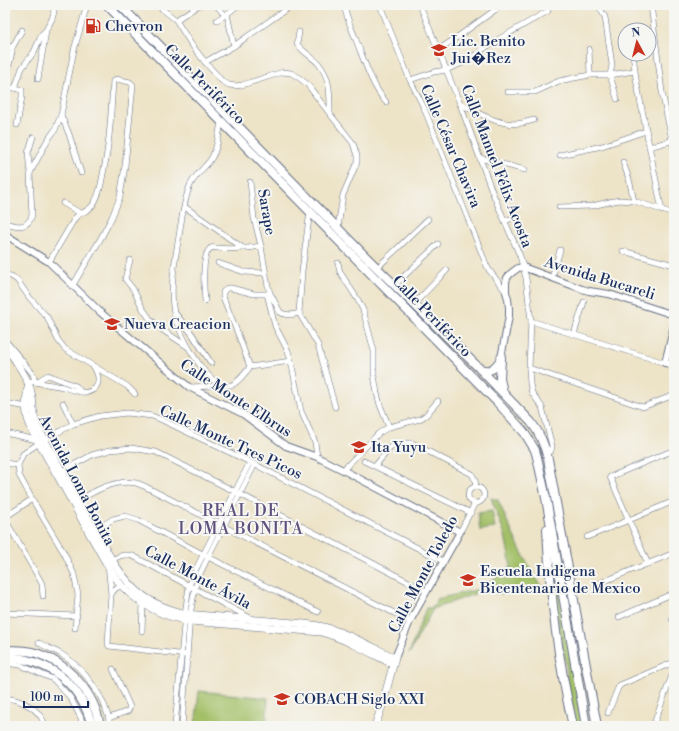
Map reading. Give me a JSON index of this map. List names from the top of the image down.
{
  "streets": {
    "main road": ["Calle Periférico", "Avenida Loma Bonita", "Calle Monte Toledo"],
    "street": [
      "Calle César Chavira",
      "Calle Manuel Félix Acosta",
      "Sarape",
      "Avenida Bucareli",
      "Calle Monte Elbrus",
      "Calle Monte Tres Picos",
      "Calle Monte Ávila"
    ]
  },
  "crossings": [
    ["Calle Periférico", "Calle Manuel Félix Acosta"],
    ["Calle César Chavira", "Avenida Bucareli"],
    ["Calle Manuel Félix Acosta", "Avenida Bucareli"],
    ["Sarape", "Calle Monte Elbrus"],
    ["Calle Monte Elbrus", "Calle Monte Toledo"],
    ["Calle Monte Tres Picos", "Avenida Loma Bonita"],
    ["Calle Monte Tres Picos", "Calle Monte Toledo"],
    ["Avenida Loma Bonita", "Calle Monte Toledo"],
    ["Avenida Loma Bonita", "Calle Monte Ávila"]
  ],
  "districts": ["REAL DE LOMA BONITA"],
  "places": {
    "fuel station": ["Chevron"],
    "school or university": [
      "Lic. Benito Jui�Rez",
      "Nueva Creacion",
      "Ita Yuyu",
      "Escuela Indigena Bicentenario de Mexico",
      "COBACH Siglo XXI"
    ]
  },
  "scale_bar": "100 m",
  "north": "top"
}
